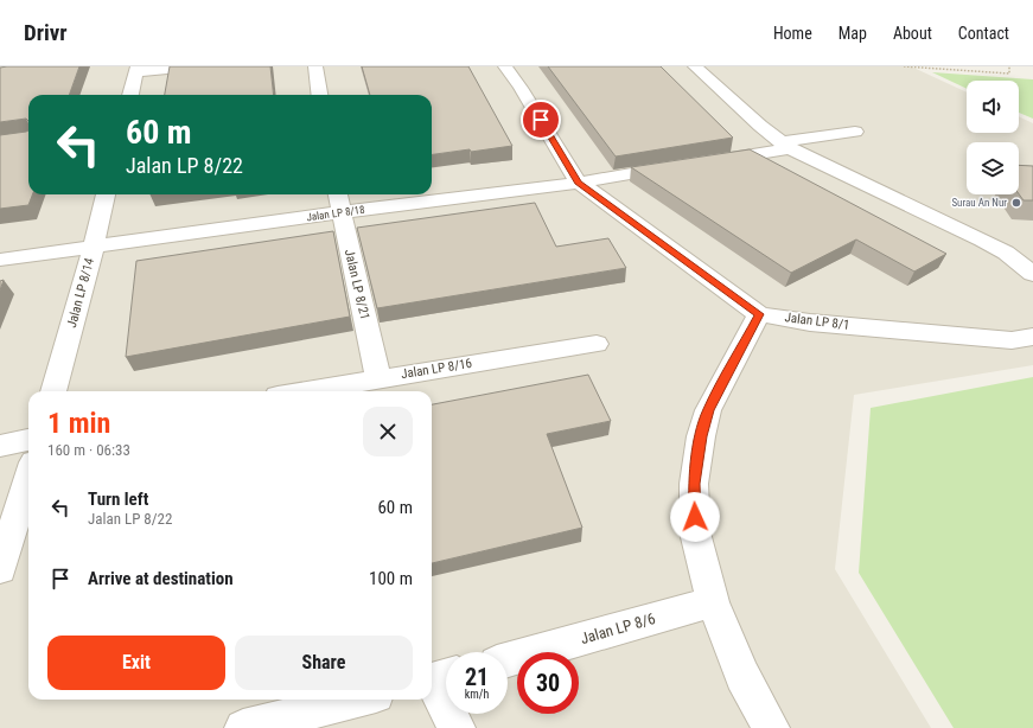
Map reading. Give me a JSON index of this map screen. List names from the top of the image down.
{
  "streets": {
    "street": [
      "Jalan LP 8/18",
      "Jalan LP 8/21",
      "Jalan LP 8/14",
      "Jalan LP 8/1",
      "Jalan LP 8/16",
      "Jalan LP 8/6"
    ]
  },
  "crossings": [
    ["Jalan LP 8/18", "Jalan LP 8/21"],
    ["Jalan LP 8/18", "Jalan LP 8/14"],
    ["Jalan LP 8/21", "Jalan LP 8/16"]
  ],
  "places": ["Surau An Nur"],
  "page": {
    "header": "Drivr",
    "nav": [
      "Home",
      "Map",
      "About",
      "Contact"
    ],
    "turn": ["60 m", "Jalan LP 8/22"],
    "heading": ["1 min", "160 m · 06:33"],
    "list": [
      {
        "name": "Turn left",
        "note": "Jalan LP 8/22",
        "value": "60 m"
      },
      {
        "name": "Arrive at destination",
        "value": "100 m"
      }
    ],
    "buttons": ["Exit", "Share"],
    "speed": "21 km/h",
    "limit": "30"
  }
}
